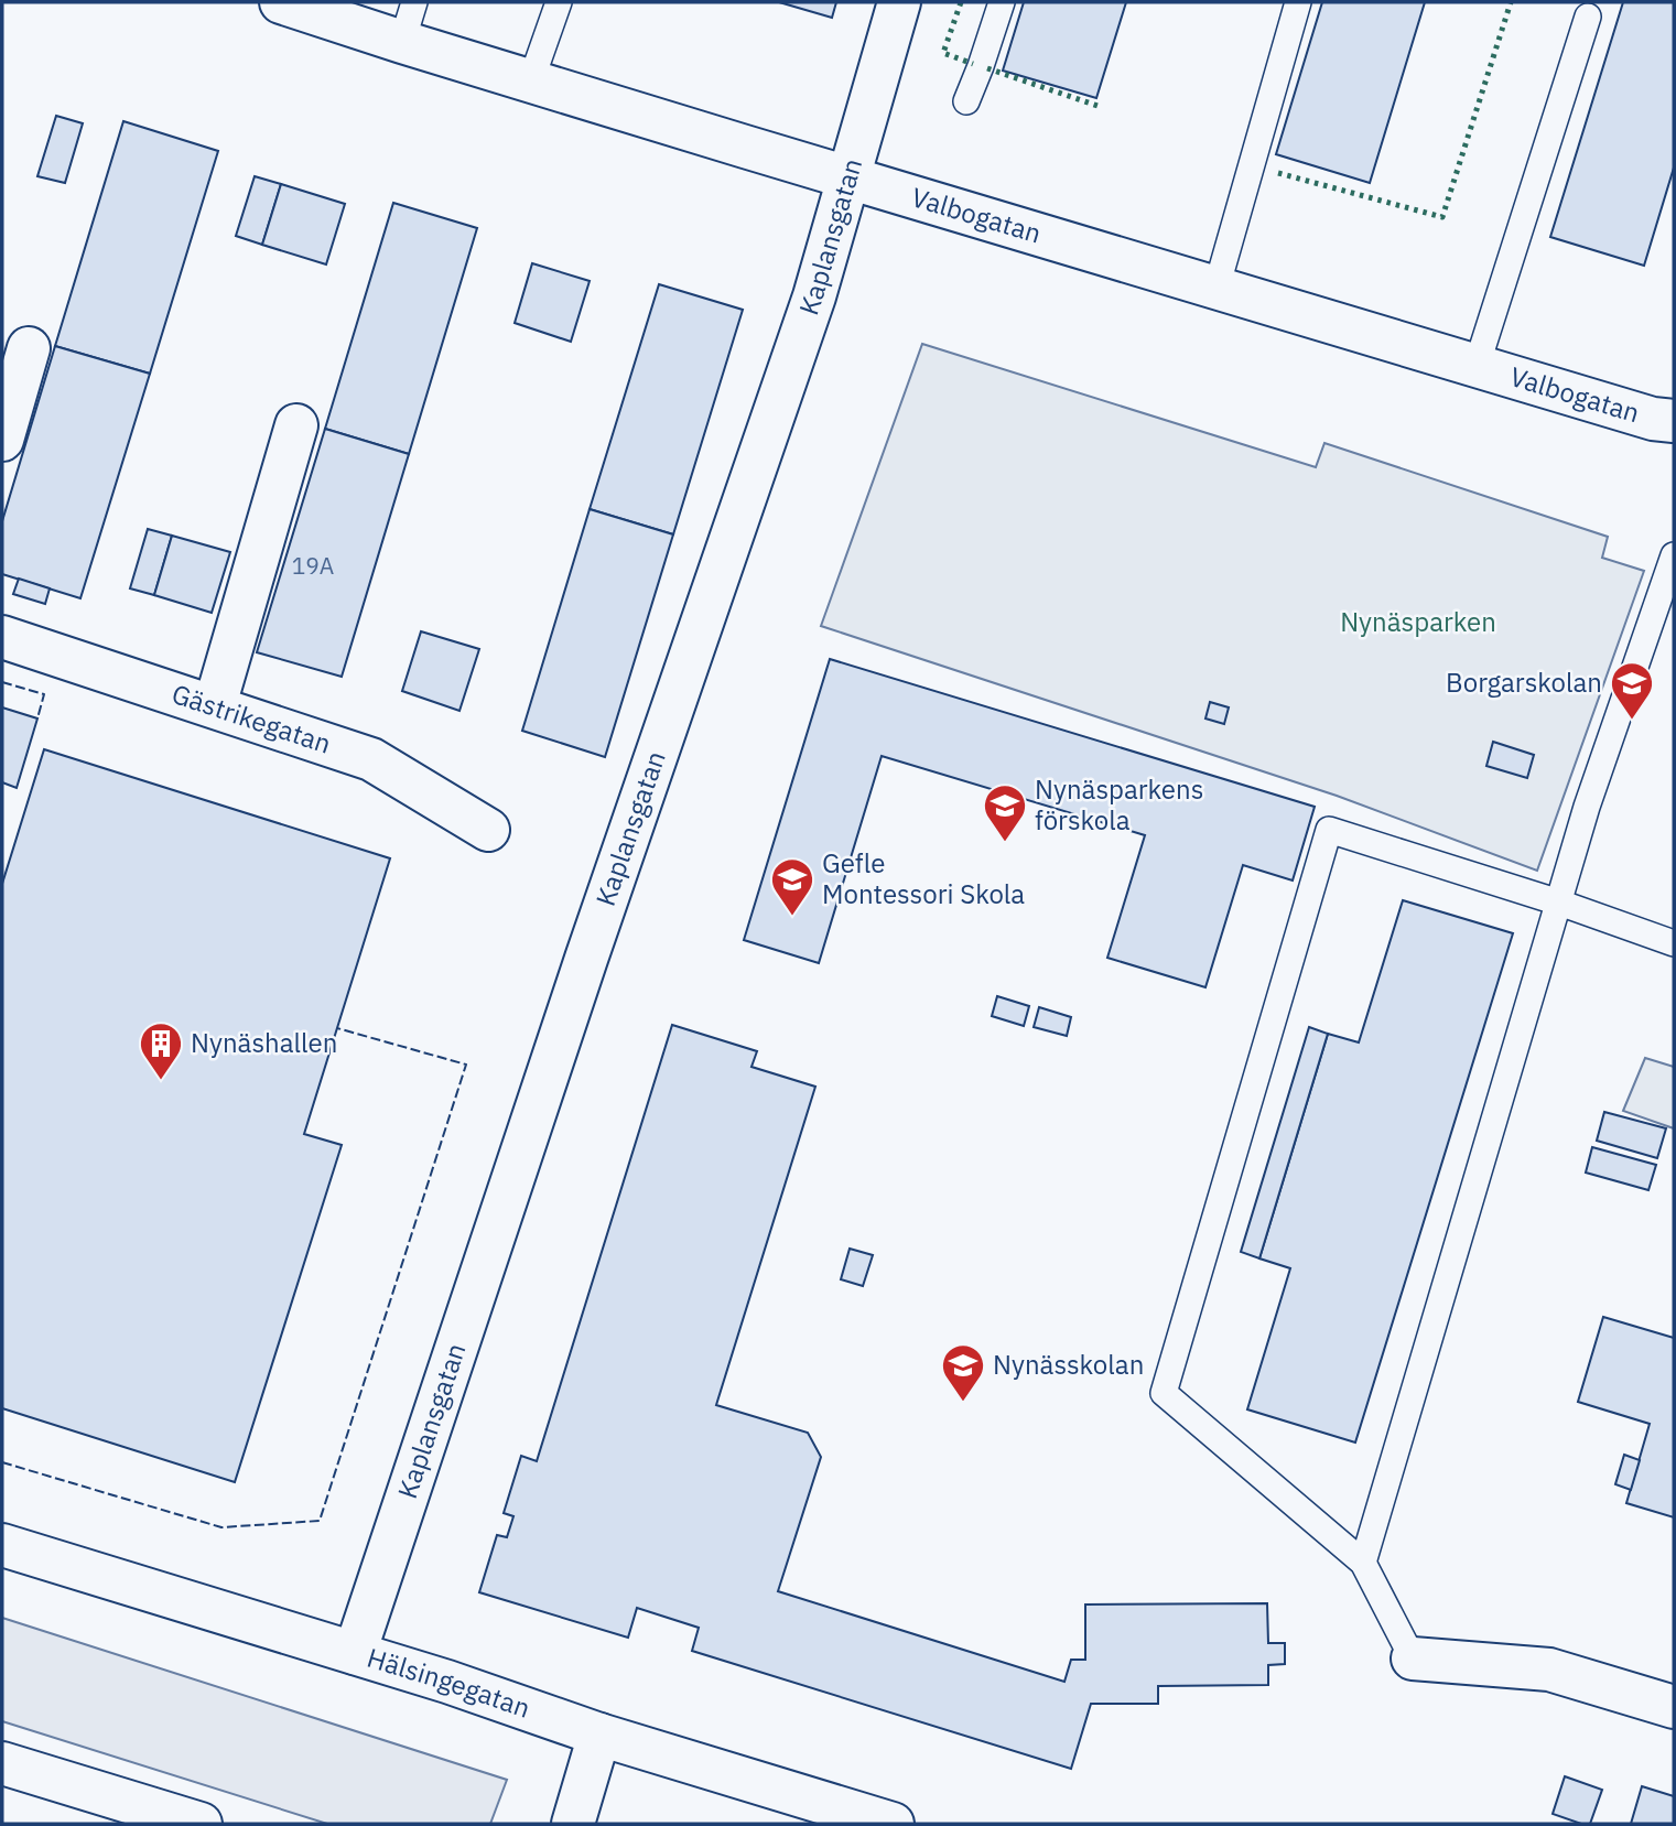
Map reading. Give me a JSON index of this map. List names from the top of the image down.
{
  "streets": {
    "street": [
      "Valbogatan",
      "Kaplansgatan",
      "Gästrikegatan",
      "Hälsingegatan"
    ]
  },
  "crossings": [
    ["Valbogatan", "Kaplansgatan"],
    ["Kaplansgatan", "Hälsingegatan"]
  ],
  "parks": ["Nynäsparken"],
  "places": {
    "school or university": [
      "Borgarskolan",
      "Nynäsparkens förskola",
      "Gefle Montessori Skola",
      "Nynässkolan"
    ],
    "building": ["Nynäshallen"]
  },
  "house_numbers": ["19A"]
}
